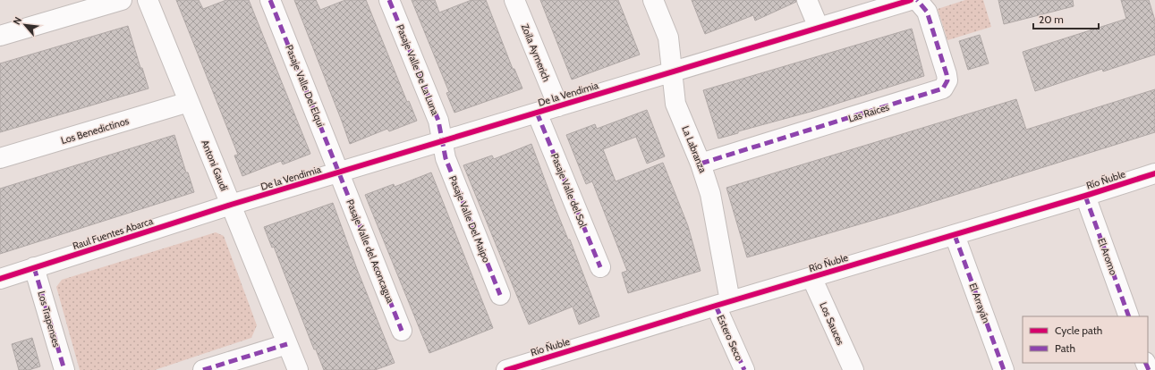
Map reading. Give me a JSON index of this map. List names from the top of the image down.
{
  "streets": {
    "street": [
      "Zoila Aymerich",
      "Pasaje Valle De La Luna",
      "Pasaje Valle Del Elqui",
      "De la Vendimia",
      "Las Raices",
      "Los Benedictinos",
      "La Labranza",
      "Antoni Gaudí",
      "Río Ñuble",
      "Pasaje Valle del Sol",
      "Pasaje Valle Del Maipo",
      "Raul Fuentes Abarca",
      "Pasaje Valle del Aconcagua",
      "El Aromo",
      "El Arrayán",
      "Los Trapenses",
      "Los Sauces",
      "Estero Seco"
    ]
  },
  "crossings": [
    ["Zoila Aymerich", "De la Vendimia"],
    ["Pasaje Valle De La Luna", "De la Vendimia"],
    ["Pasaje Valle De La Luna", "Pasaje Valle Del Maipo"],
    ["Pasaje Valle Del Elqui", "De la Vendimia"],
    ["Pasaje Valle Del Elqui", "Pasaje Valle del Aconcagua"],
    ["De la Vendimia", "La Labranza"],
    ["De la Vendimia", "Antoni Gaudí"],
    ["De la Vendimia", "Pasaje Valle del Sol"],
    ["De la Vendimia", "Pasaje Valle Del Maipo"],
    ["De la Vendimia", "Raul Fuentes Abarca"],
    ["De la Vendimia", "Pasaje Valle del Aconcagua"],
    ["Las Raices", "La Labranza"],
    ["Los Benedictinos", "Antoni Gaudí"],
    ["La Labranza", "Río Ñuble"],
    ["La Labranza", "Estero Seco"],
    ["Antoni Gaudí", "Raul Fuentes Abarca"],
    ["Río Ñuble", "El Aromo"],
    ["Río Ñuble", "El Arrayán"],
    ["Río Ñuble", "Los Sauces"],
    ["Río Ñuble", "Estero Seco"],
    ["Raul Fuentes Abarca", "Los Trapenses"]
  ],
  "legend": ["Cycle path", "Path"],
  "scale_bar": "20 m",
  "north": "top left"
}
